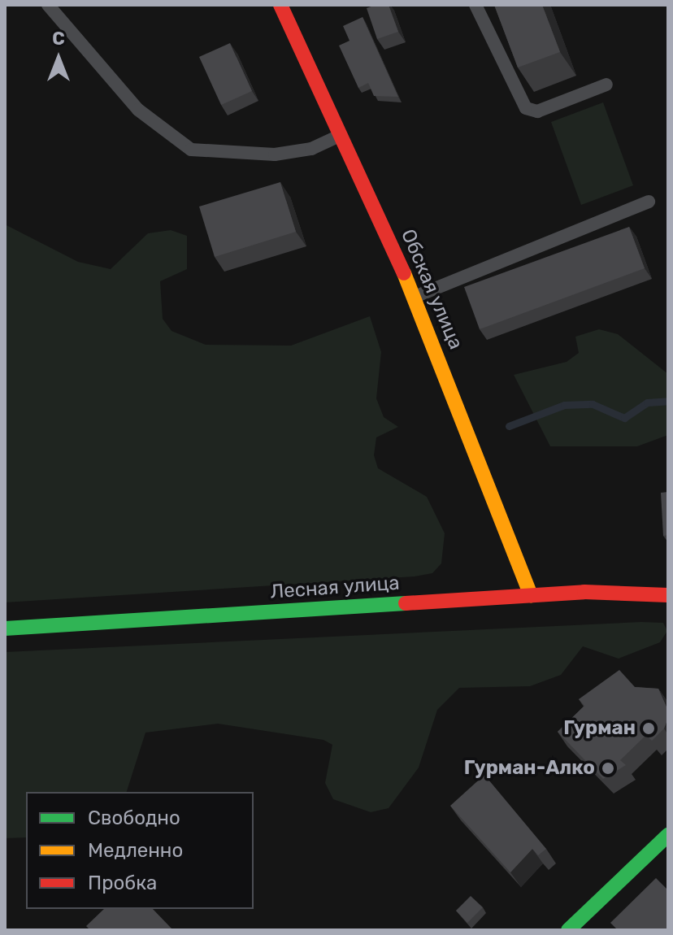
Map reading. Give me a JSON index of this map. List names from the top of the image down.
{
  "streets": {
    "street": ["Обская улица", "Лесная улица"]
  },
  "crossings": [
    ["Обская улица", "Лесная улица"]
  ],
  "places": ["Гурман", "Гурман-Алко"],
  "legend": ["Свободно", "Медленно", "Пробка"],
  "north": "top"
}
